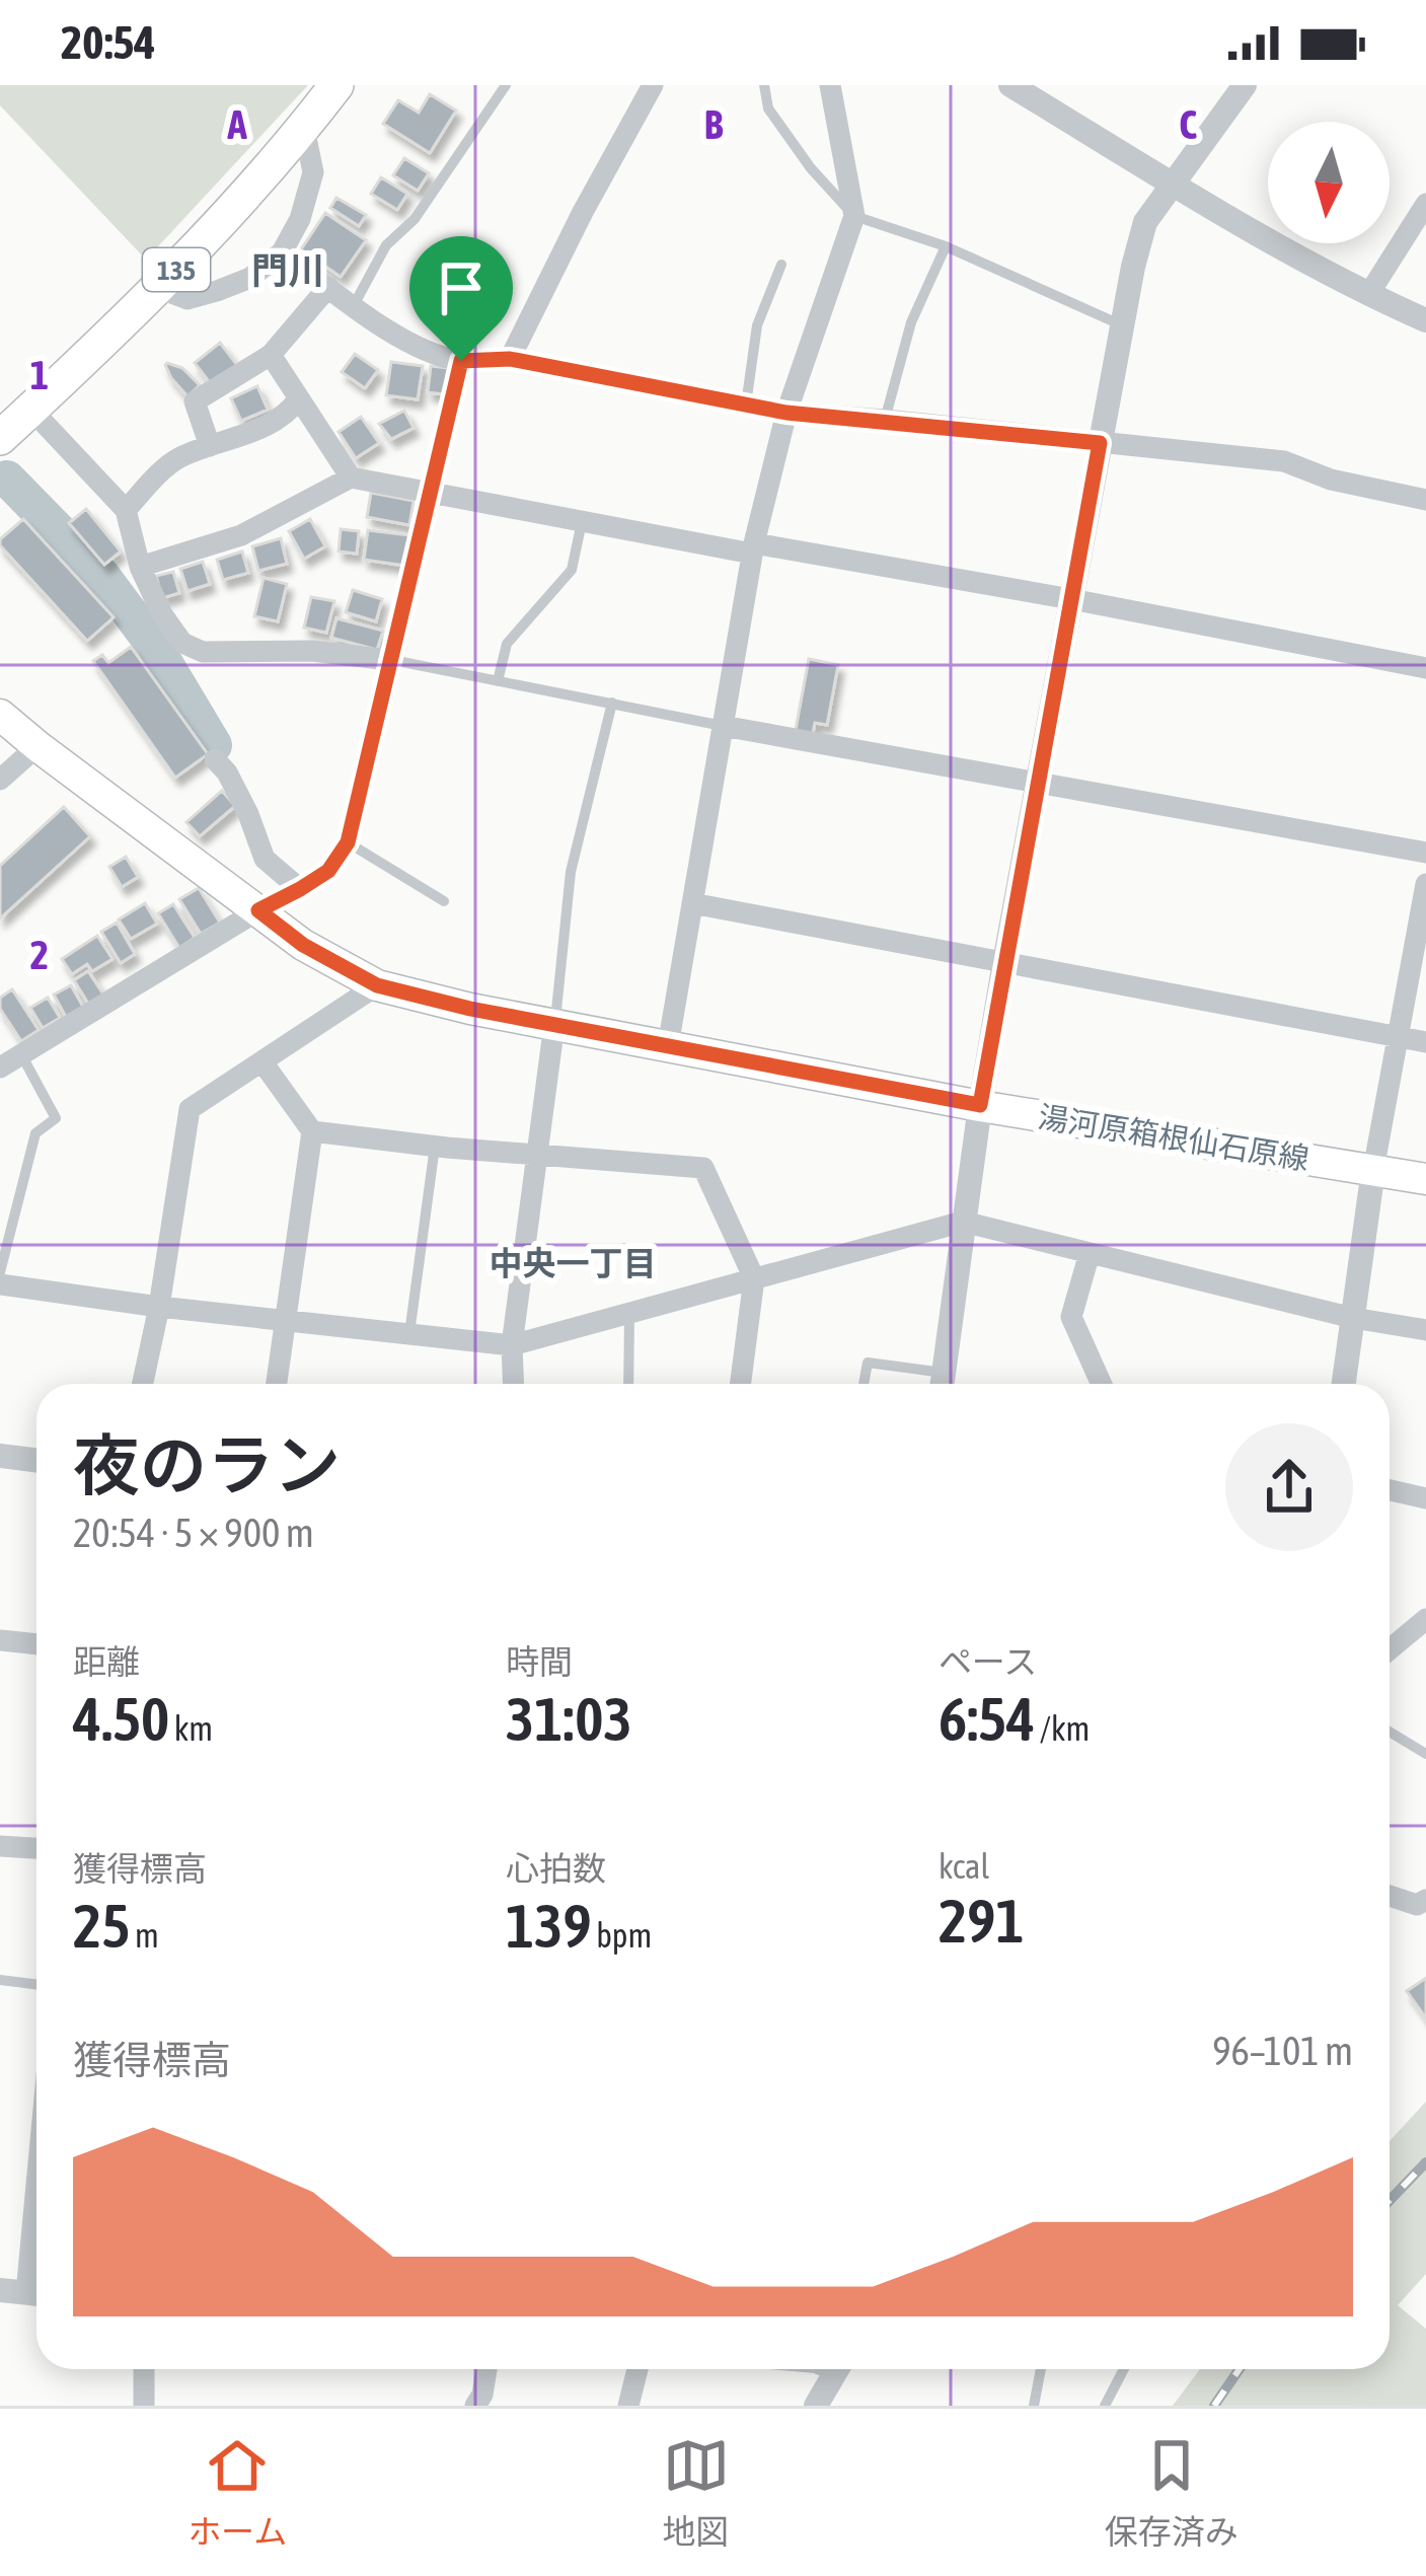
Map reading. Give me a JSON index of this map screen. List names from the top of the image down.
{
  "streets": {
    "highway": ["135"],
    "main road": ["湯河原箱根仙石原線"]
  },
  "districts": ["門川", "中央一丁目"],
  "north": "bottom",
  "page": {
    "status": "20:54",
    "heading": ["夜のラン", "20:54 · 5 × 900 m"],
    "stats": [
      ["距離", "4.50 km"],
      ["時間", "31:03"],
      ["ペース", "6:54 /km"],
      ["獲得標高", "25 m"],
      ["心拍数", "139 bpm"],
      ["kcal", "291"]
    ],
    "chart": ["獲得標高", "96–101 m"],
    "tabs": ["ホーム", "地図", "保存済み"]
  },
  "grid": {
    "columns": ["A", "B", "C"],
    "rows": ["1", "2"]
  }
}
